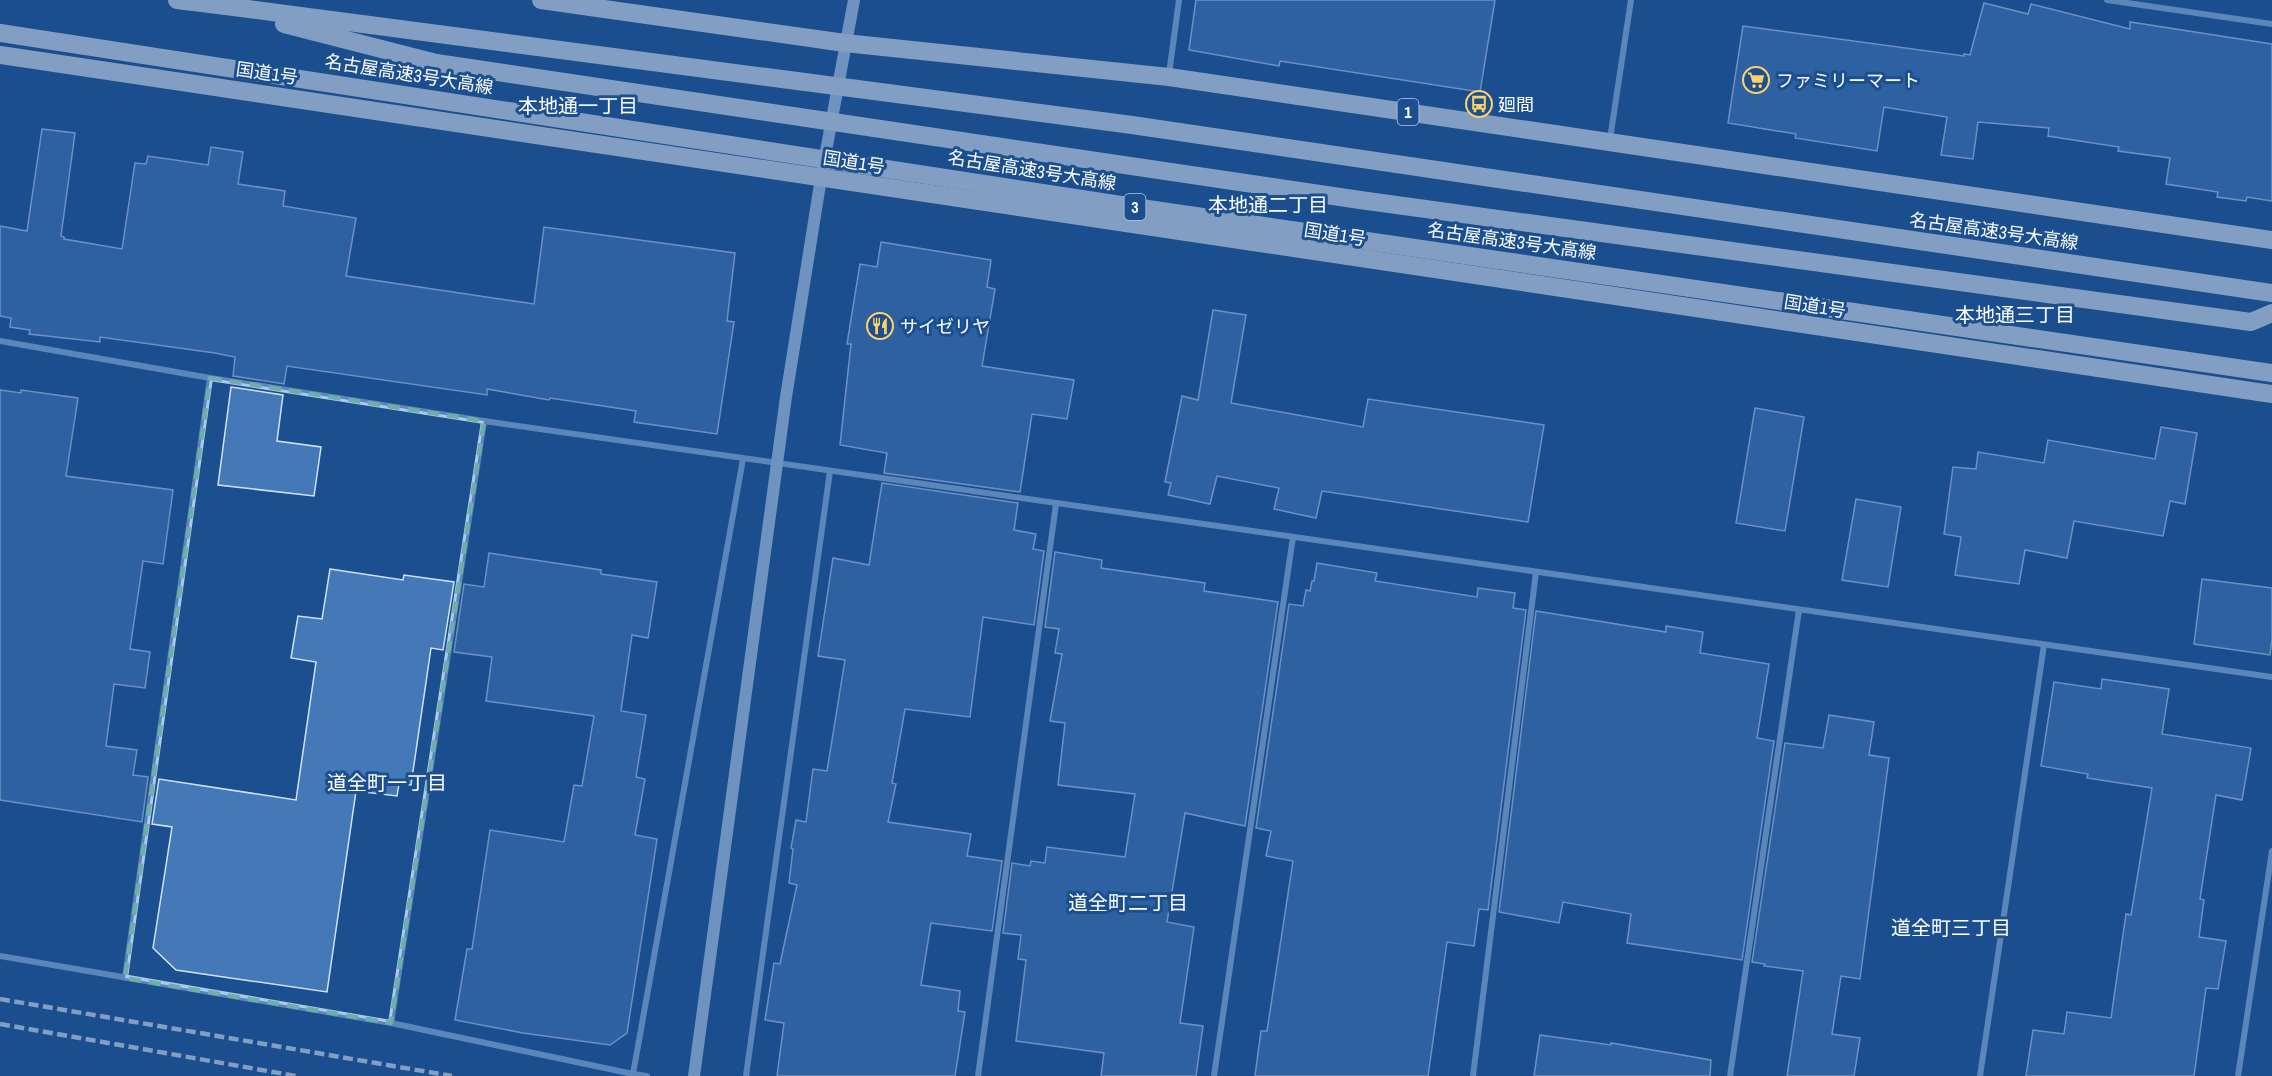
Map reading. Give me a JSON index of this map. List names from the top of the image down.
{
  "streets": {
    "highway": [
      "国道1号",
      "名古屋高速3号大高線",
      "1",
      "3"
    ]
  },
  "districts": [
    "本地通一丁目",
    "本地通二丁目",
    "本地通三丁目",
    "道全町一丁目",
    "道全町二丁目",
    "道全町三丁目"
  ],
  "places": {
    "supermarket": ["ファミリーマート"],
    "bus stop": ["廻間"],
    "restaurant": ["サイゼリヤ"]
  }
}
